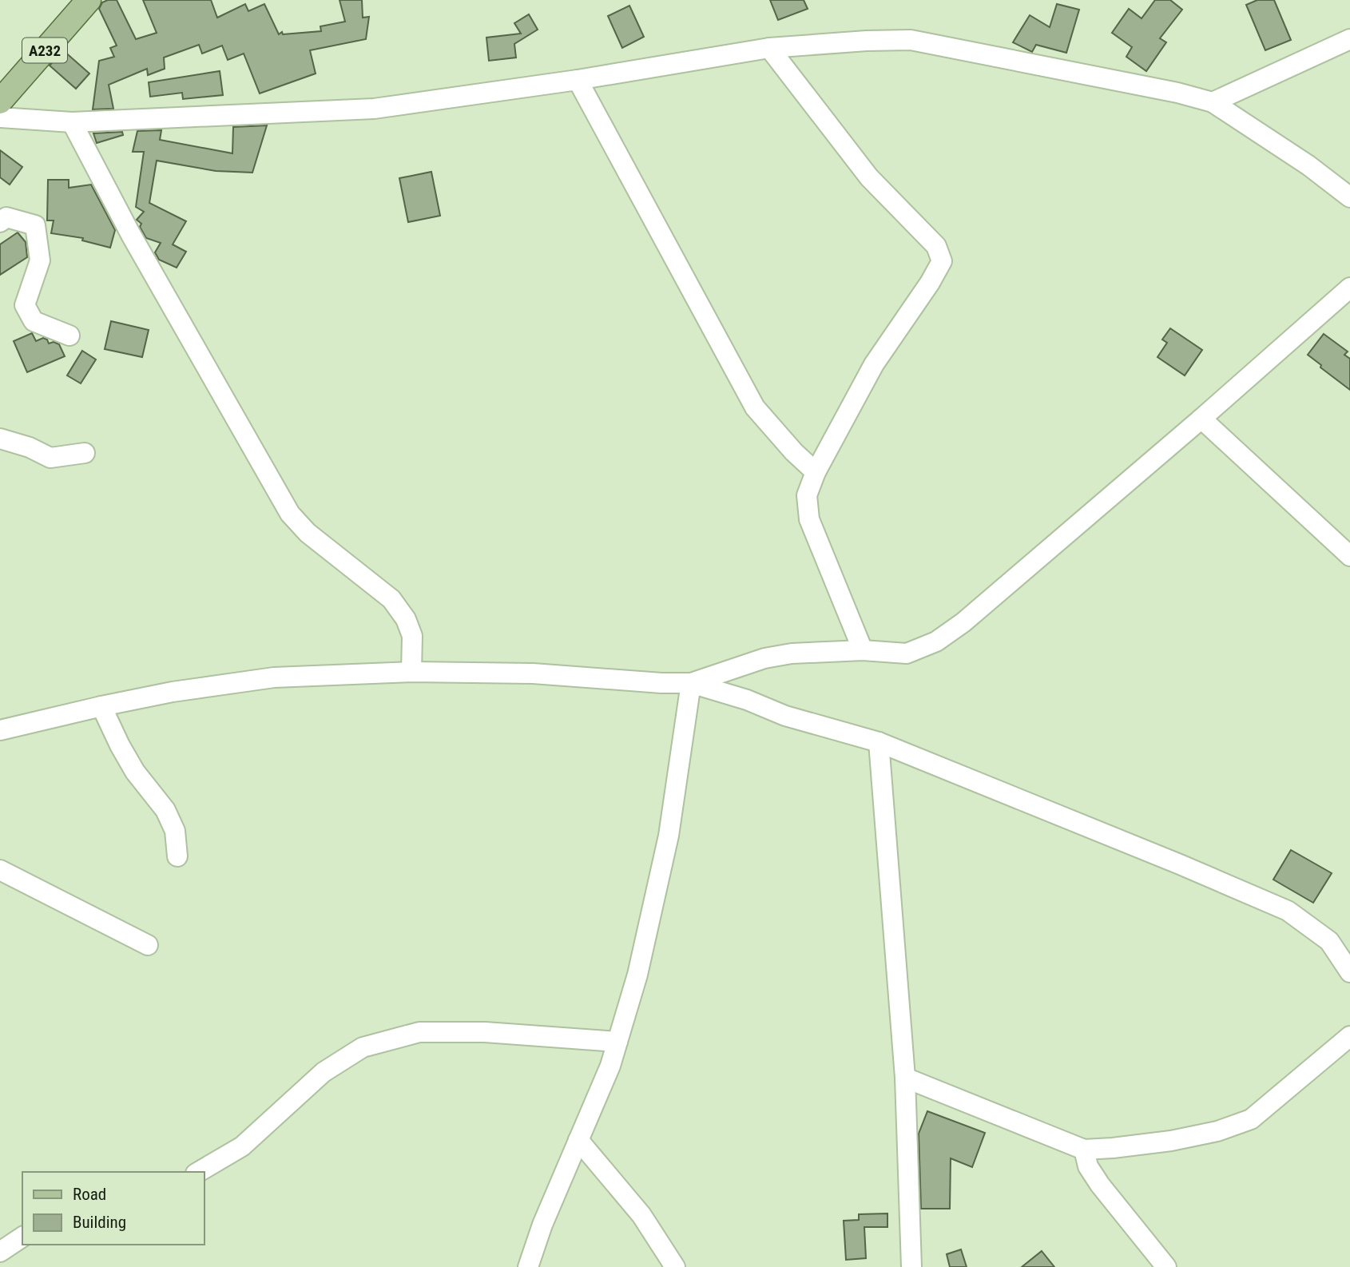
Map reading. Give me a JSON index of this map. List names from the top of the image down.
{
  "streets": {
    "main road": ["A232"]
  },
  "legend": ["Road", "Building"]
}
